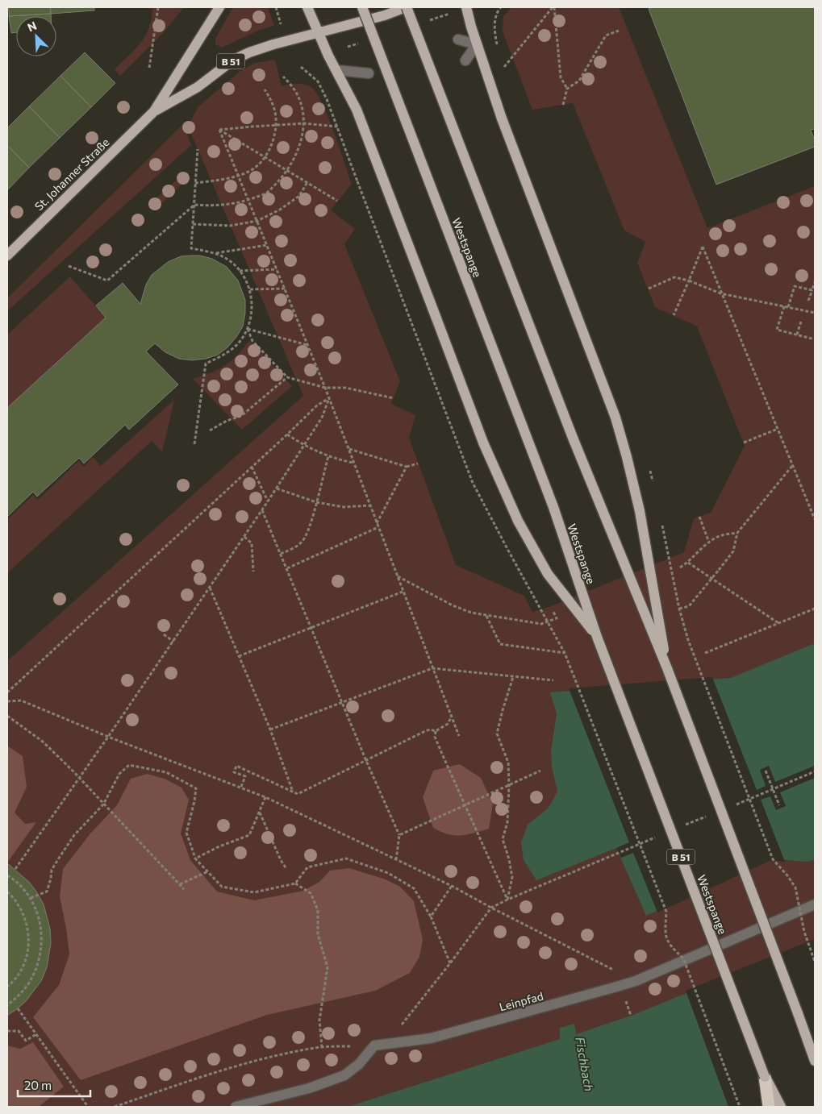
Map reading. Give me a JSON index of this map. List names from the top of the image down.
{
  "streets": {
    "main road": ["B 51", "St. Johanner Straße", "Westspange"],
    "lane": ["Leinpfad"]
  },
  "water": ["Fischbach"],
  "scale_bar": "20 m",
  "north": "top left"
}
